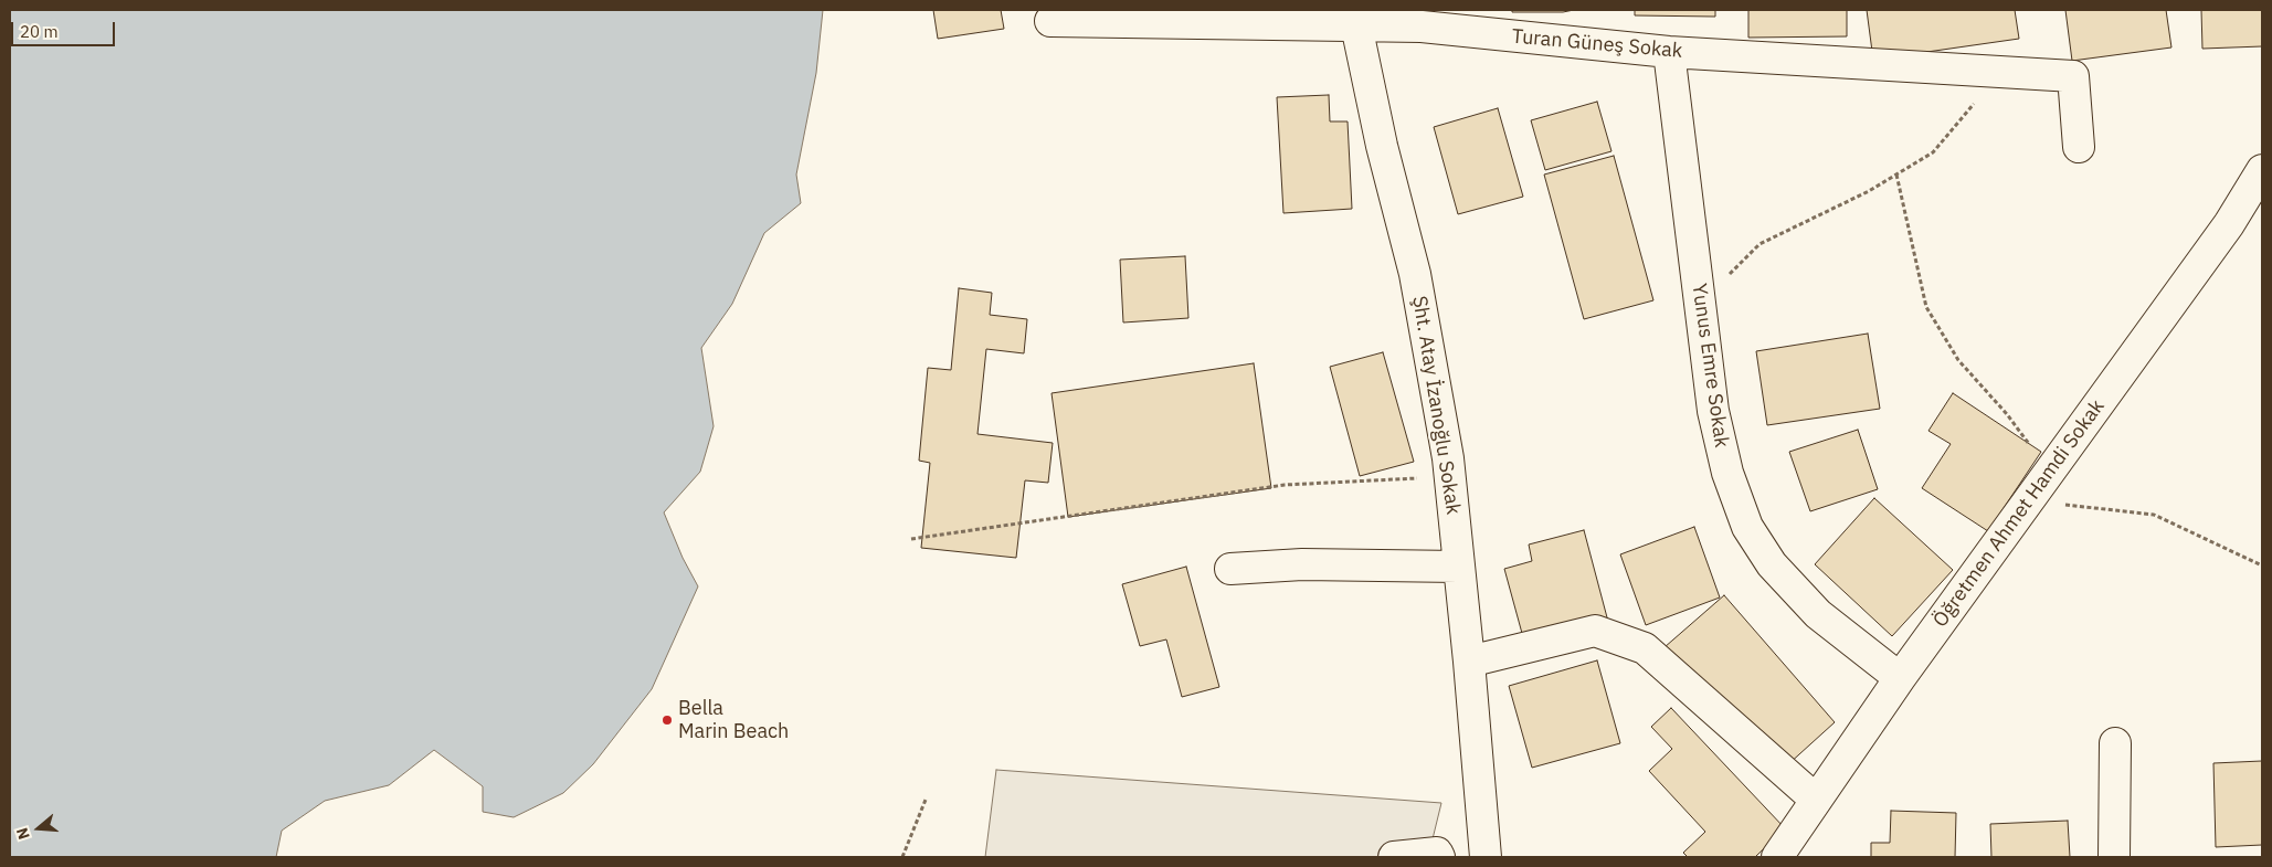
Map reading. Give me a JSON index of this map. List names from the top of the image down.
{
  "streets": {
    "street": [
      "Turan Güneş Sokak",
      "Yunus Emre Sokak",
      "Şht. Atay İzanoğlu Sokak",
      "Öğretmen Ahmet Hamdi Sokak"
    ]
  },
  "crossings": [
    ["Turan Güneş Sokak", "Yunus Emre Sokak"],
    ["Turan Güneş Sokak", "Şht. Atay İzanoğlu Sokak"],
    ["Yunus Emre Sokak", "Öğretmen Ahmet Hamdi Sokak"]
  ],
  "places": ["Bella Marin Beach"],
  "scale_bar": "20 m",
  "north": "left"
}
